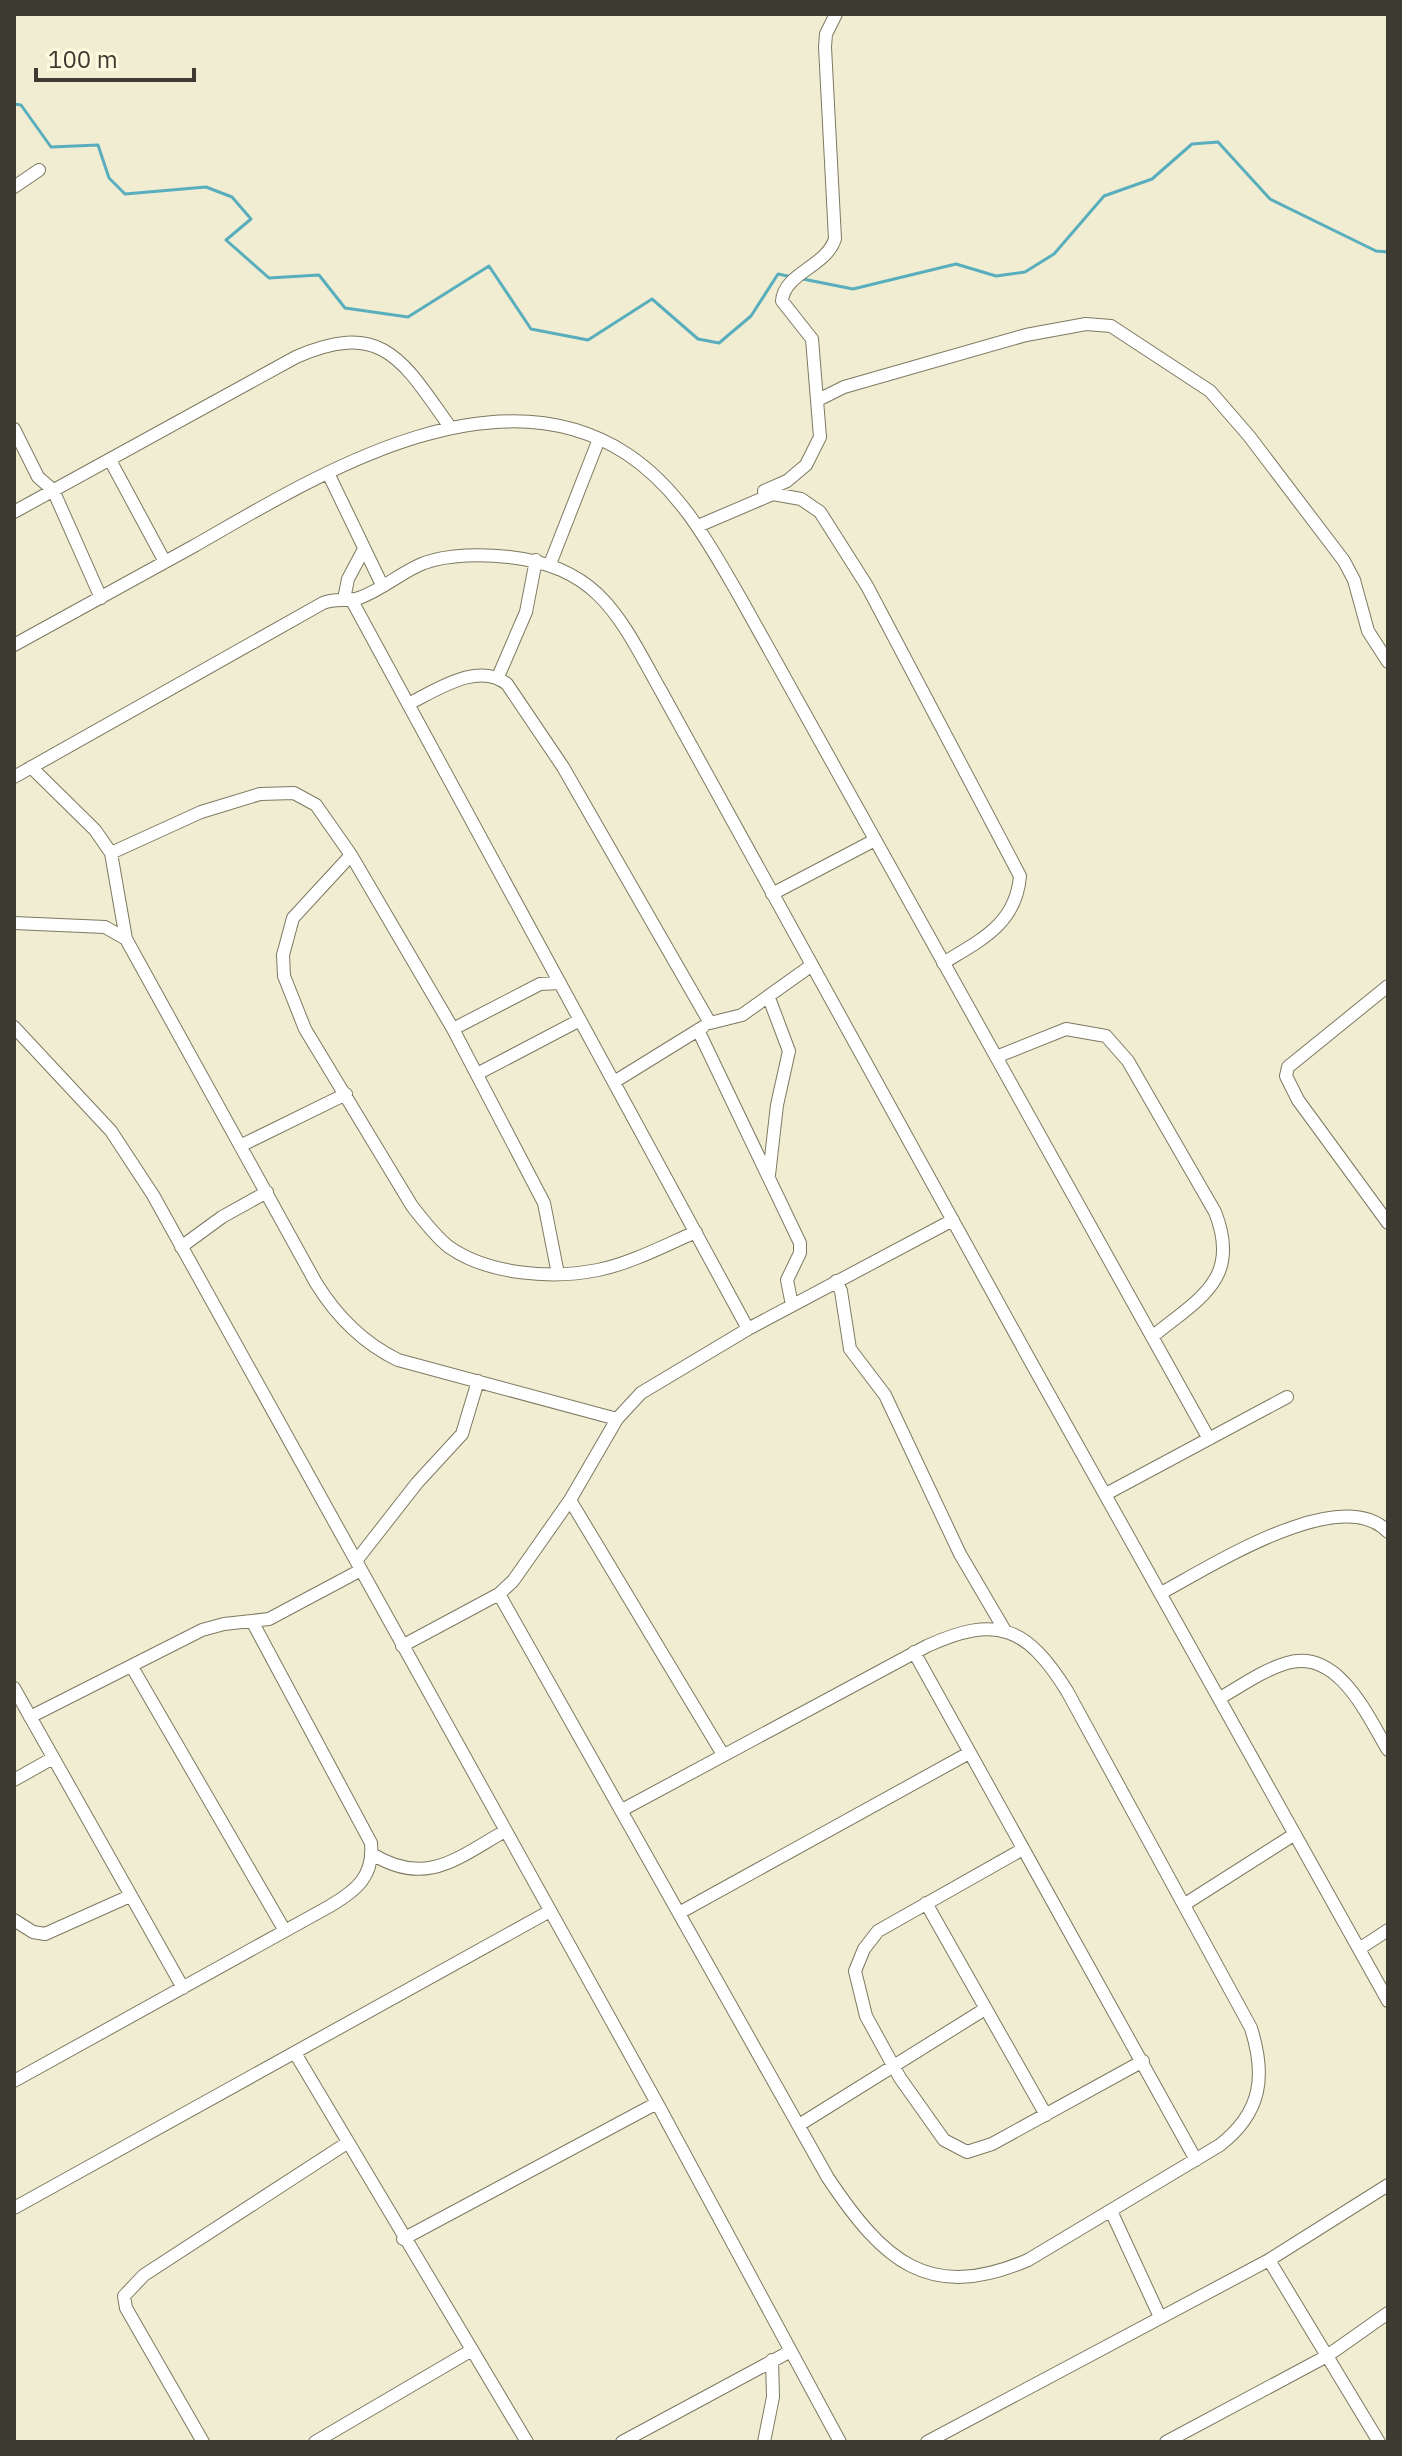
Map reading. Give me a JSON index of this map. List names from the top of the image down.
{
  "scale_bar": "100 m"
}
